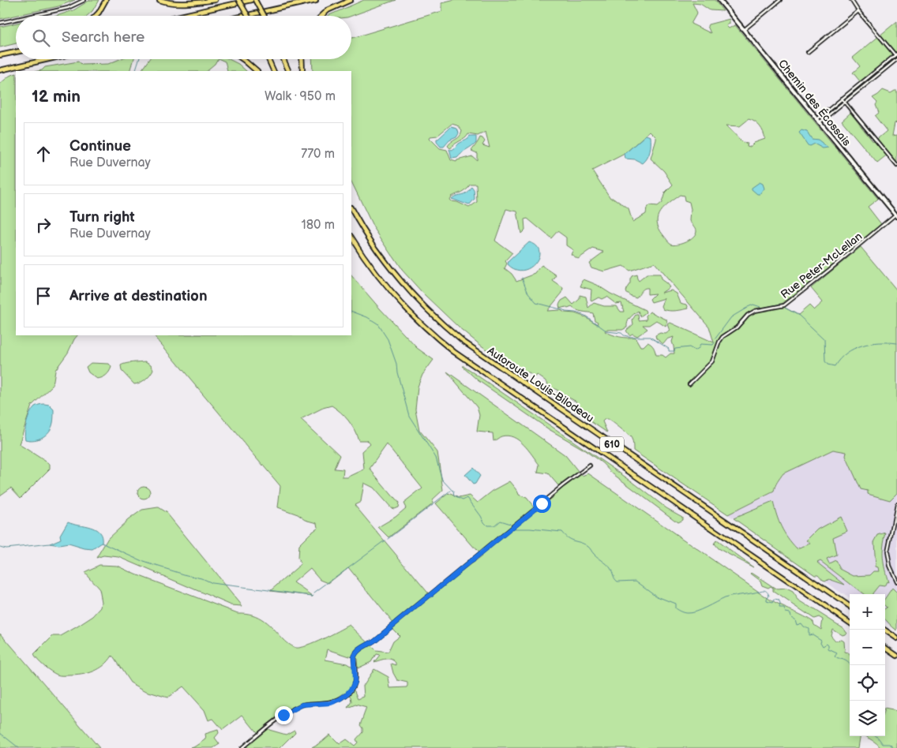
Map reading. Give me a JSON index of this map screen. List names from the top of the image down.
{
  "streets": {
    "highway": ["Autoroute Louis-Bilodeau", "610"],
    "main road": ["Chemin des Écossais"],
    "street": ["Rue Peter-McLellan"]
  },
  "crossings": [
    ["Chemin des Écossais", "Rue Peter-McLellan"]
  ],
  "page": {
    "search": "Search here",
    "heading": ["12 min", "Walk · 950 m"],
    "list": [
      ["Continue", "Rue Duvernay", "770 m"],
      ["Turn right", "Rue Duvernay", "180 m"],
      "Arrive at destination"
    ],
    "map_buttons": ["+", "−"]
  }
}
